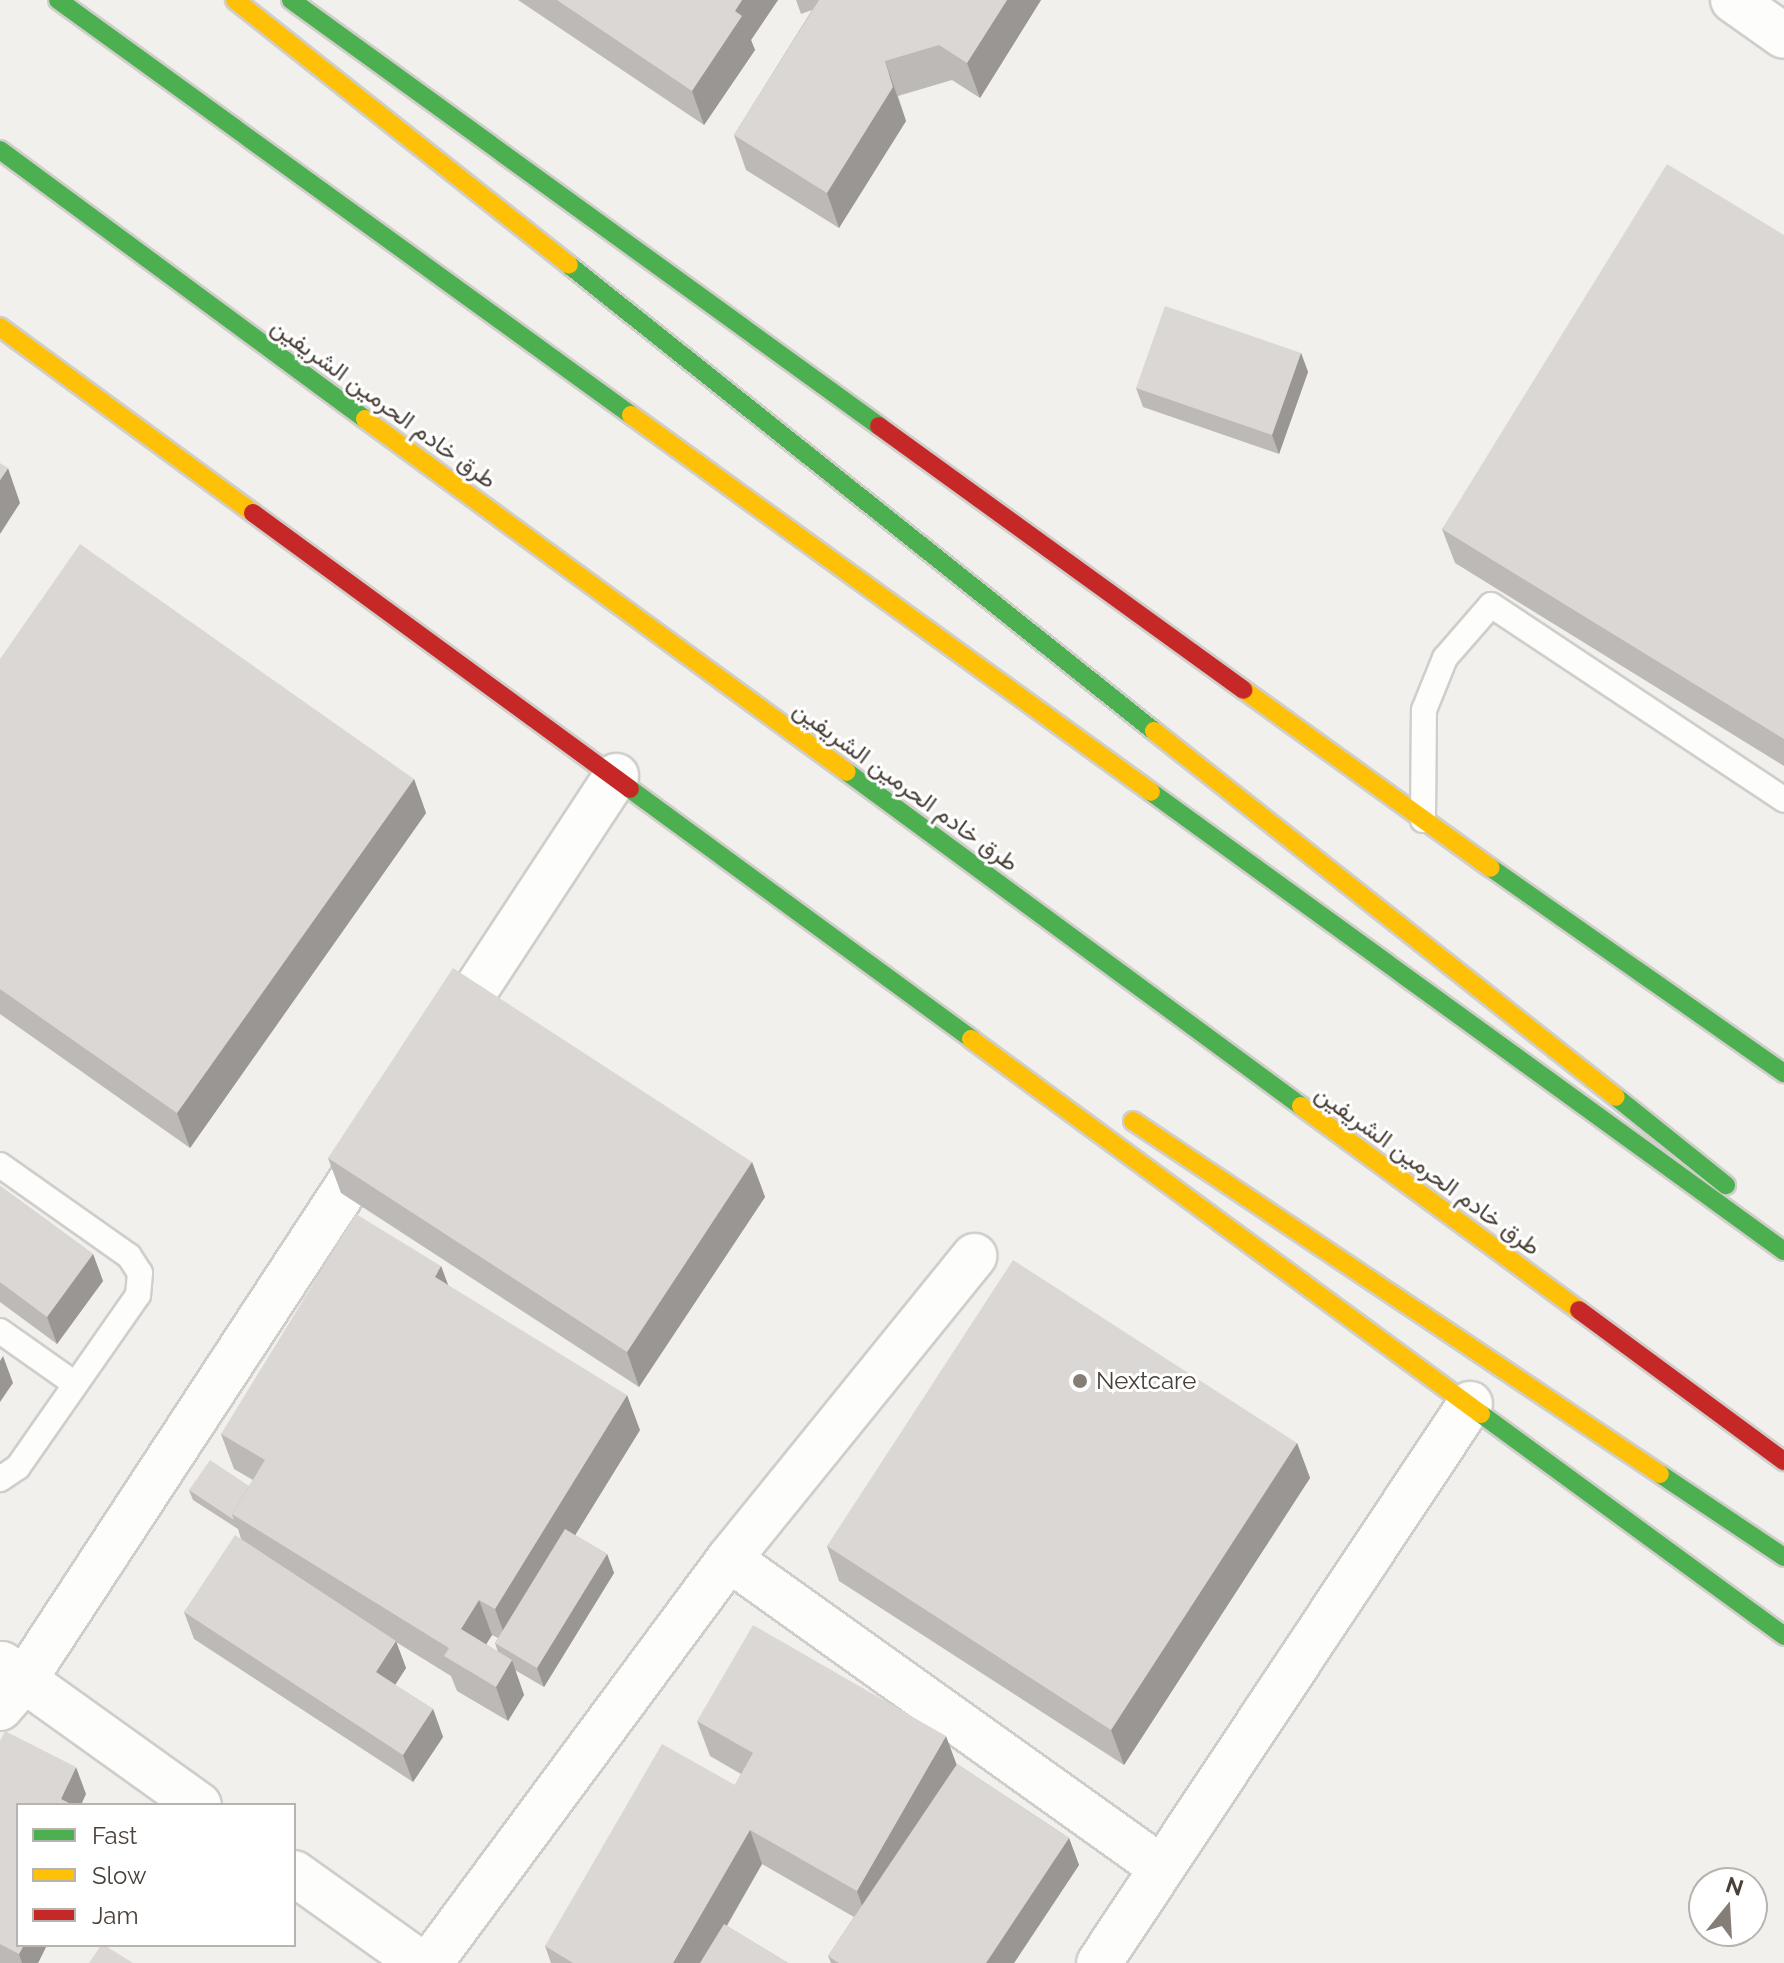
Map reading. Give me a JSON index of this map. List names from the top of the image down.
{
  "streets": {
    "main road": ["طرق خادم الحرمين الشريفين"]
  },
  "places": ["Nextcare"],
  "legend": ["Fast", "Slow", "Jam"],
  "north": "top"
}
